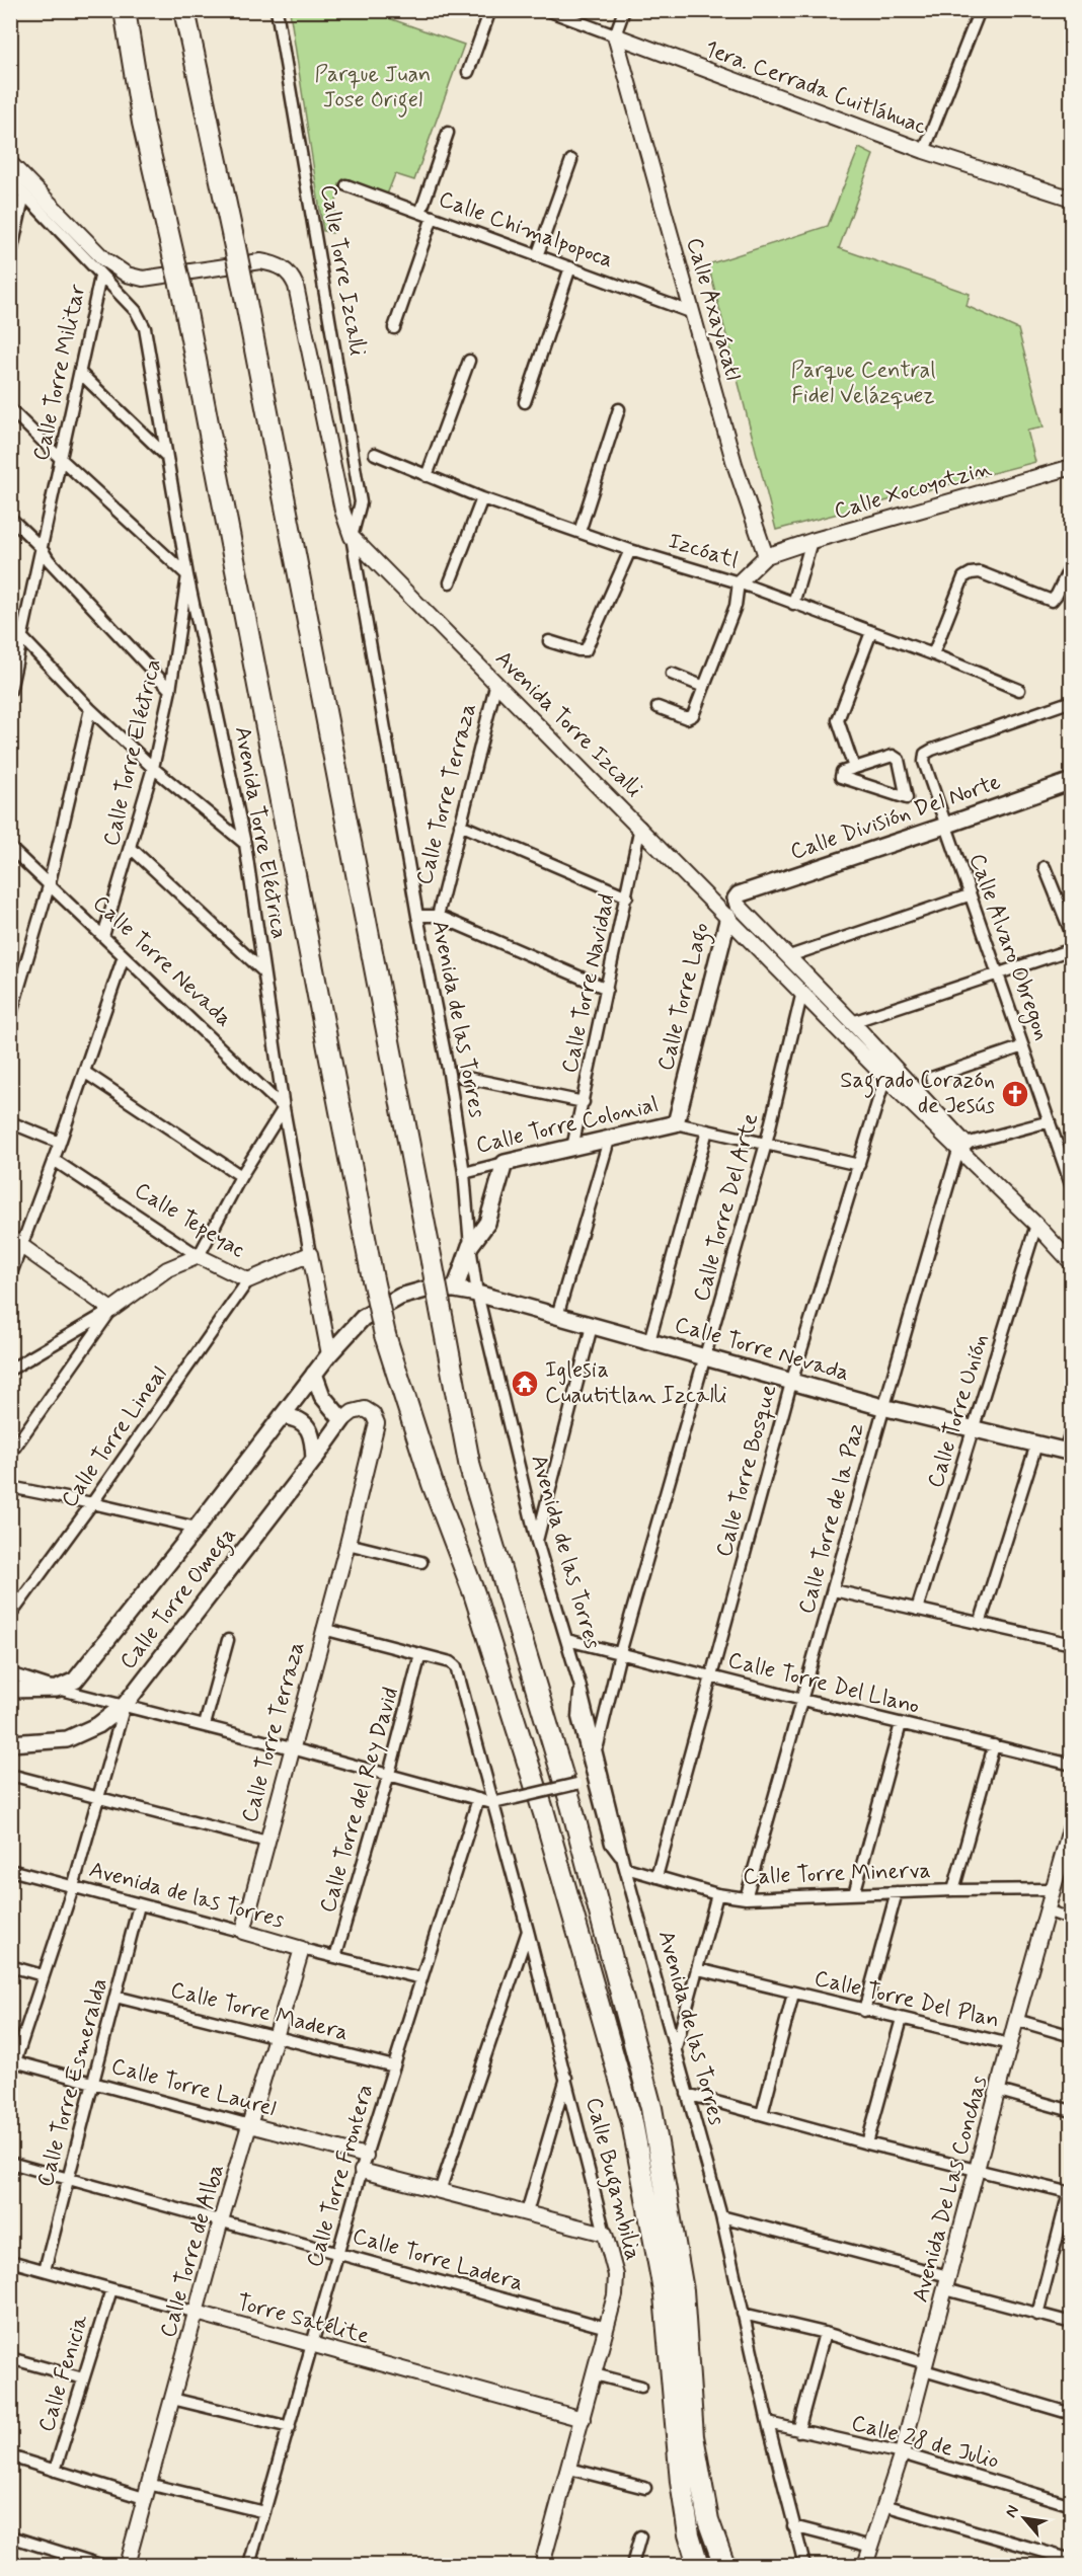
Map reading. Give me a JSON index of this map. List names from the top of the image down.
{
  "streets": {
    "main road": [
      "Calle División Del Norte",
      "Calle Torre Nevada",
      "Calle Torre Lago",
      "Calle Torre Colonial",
      "Calle Torre Omega"
    ],
    "street": [
      "1era. Cerrada Cuitláhuac",
      "Calle Chimalpopoca",
      "Calle Torre Izcalli",
      "Calle Axayácatl",
      "Calle Torre Militar",
      "Calle Xocoyotzin",
      "Izcóatl",
      "Avenida Torre Izcalli",
      "Calle Torre Eléctrica",
      "Calle Torre Terraza",
      "Avenida Torre Eléctrica",
      "Calle Alvaro Obregon",
      "Calle Torre Navidad",
      "Avenida de las Torres",
      "Calle Torre Del Arte",
      "Calle Tepeyac",
      "Calle Torre Unión",
      "Calle Torre Lineal",
      "Calle Torre Bosque",
      "Calle Torre de la Paz",
      "Calle Torre Del Llano",
      "Calle Torre del Rey David",
      "Calle Torre Minerva",
      "Calle Torre Del Plan",
      "Calle Torre Madera",
      "Calle Torre Esmeralda",
      "Calle Torre Laurel",
      "Calle Torre Frontera",
      "Calle Bugambilia",
      "Avenida De Las Conchas",
      "Calle Torre de Alba",
      "Calle Torre Ladera",
      "Torre Satélite",
      "Calle Fenicia",
      "Calle 28 de Julio"
    ]
  },
  "crossings": [
    ["1era. Cerrada Cuitláhuac", "Calle Axayácatl"],
    ["Calle Chimalpopoca", "Calle Axayácatl"],
    ["Calle Torre Izcalli", "Avenida Torre Izcalli"],
    ["Calle Torre Izcalli", "Avenida de las Torres"],
    ["Calle Axayácatl", "Calle Xocoyotzin"],
    ["Calle Torre Militar", "Avenida Torre Eléctrica"],
    ["Avenida Torre Izcalli", "Calle Torre Terraza"],
    ["Avenida Torre Izcalli", "Calle Torre Navidad"],
    ["Avenida Torre Izcalli", "Calle Torre Lago"],
    ["Avenida Torre Izcalli", "Avenida de las Torres"],
    ["Avenida Torre Izcalli", "Calle Torre Del Arte"],
    ["Avenida Torre Izcalli", "Calle Torre Unión"],
    ["Avenida Torre Izcalli", "Calle Torre Bosque"],
    ["Avenida Torre Izcalli", "Calle Torre de la Paz"],
    ["Calle Torre Eléctrica", "Avenida Torre Eléctrica"],
    ["Calle Torre Eléctrica", "Calle Torre Nevada"],
    ["Calle Torre Terraza", "Avenida de las Torres"],
    ["Calle Torre Terraza", "Calle Torre Omega"],
    ["Calle División Del Norte", "Calle Alvaro Obregon"],
    ["Avenida Torre Eléctrica", "Calle Torre Nevada"],
    ["Avenida Torre Eléctrica", "Calle Tepeyac"],
    ["Avenida Torre Eléctrica", "Calle Torre Omega"],
    ["Calle Torre Nevada", "Avenida de las Torres"],
    ["Calle Torre Nevada", "Calle Torre Del Arte"],
    ["Calle Torre Nevada", "Calle Torre Unión"],
    ["Calle Torre Nevada", "Calle Torre Bosque"],
    ["Calle Torre Nevada", "Calle Torre de la Paz"],
    ["Calle Torre Nevada", "Calle Torre Omega"],
    ["Calle Torre Navidad", "Calle Torre Colonial"],
    ["Calle Torre Lago", "Calle Torre Colonial"],
    ["Avenida de las Torres", "Calle Torre Colonial"],
    ["Avenida de las Torres", "Calle Torre Del Arte"],
    ["Avenida de las Torres", "Calle Torre Del Llano"],
    ["Avenida de las Torres", "Calle Torre del Rey David"],
    ["Avenida de las Torres", "Calle Torre Minerva"],
    ["Avenida de las Torres", "Calle Torre Esmeralda"],
    ["Avenida de las Torres", "Calle Torre Frontera"],
    ["Avenida de las Torres", "Calle Torre de Alba"],
    ["Avenida de las Torres", "Calle 28 de Julio"],
    ["Calle Torre Colonial", "Calle Torre Del Arte"],
    ["Calle Torre Colonial", "Calle Torre Bosque"],
    ["Calle Torre Del Arte", "Calle Torre Del Llano"],
    ["Calle Tepeyac", "Calle Torre Lineal"],
    ["Calle Torre Bosque", "Calle Torre Del Llano"],
    ["Calle Torre Bosque", "Calle Torre Minerva"],
    ["Calle Torre de la Paz", "Calle Torre Del Llano"],
    ["Calle Torre de la Paz", "Calle Torre Minerva"],
    ["Calle Torre Minerva", "Avenida De Las Conchas"],
    ["Calle Torre Del Plan", "Avenida De Las Conchas"],
    ["Calle Torre Madera", "Calle Torre Esmeralda"],
    ["Calle Torre Madera", "Calle Torre Frontera"],
    ["Calle Torre Madera", "Calle Torre de Alba"],
    ["Calle Torre Esmeralda", "Calle Torre Laurel"],
    ["Calle Torre Esmeralda", "Calle Torre Ladera"],
    ["Calle Torre Esmeralda", "Torre Satélite"],
    ["Calle Torre Laurel", "Calle Torre Frontera"],
    ["Calle Torre Laurel", "Calle Torre de Alba"],
    ["Calle Torre Frontera", "Calle Torre Ladera"],
    ["Calle Torre Frontera", "Torre Satélite"],
    ["Calle Bugambilia", "Calle Torre Ladera"],
    ["Calle Bugambilia", "Torre Satélite"],
    ["Avenida De Las Conchas", "Calle 28 de Julio"],
    ["Calle Torre de Alba", "Calle Torre Ladera"],
    ["Calle Torre de Alba", "Torre Satélite"],
    ["Torre Satélite", "Calle Fenicia"]
  ],
  "parks": ["Parque Juan Jose Origel", "Parque Central Fidel Velázquez"],
  "places": {
    "church": ["Sagrado Corazón de Jesús"],
    "temple": ["Iglesia Cuautitlan Izcalli"]
  },
  "north": "top left"
}
